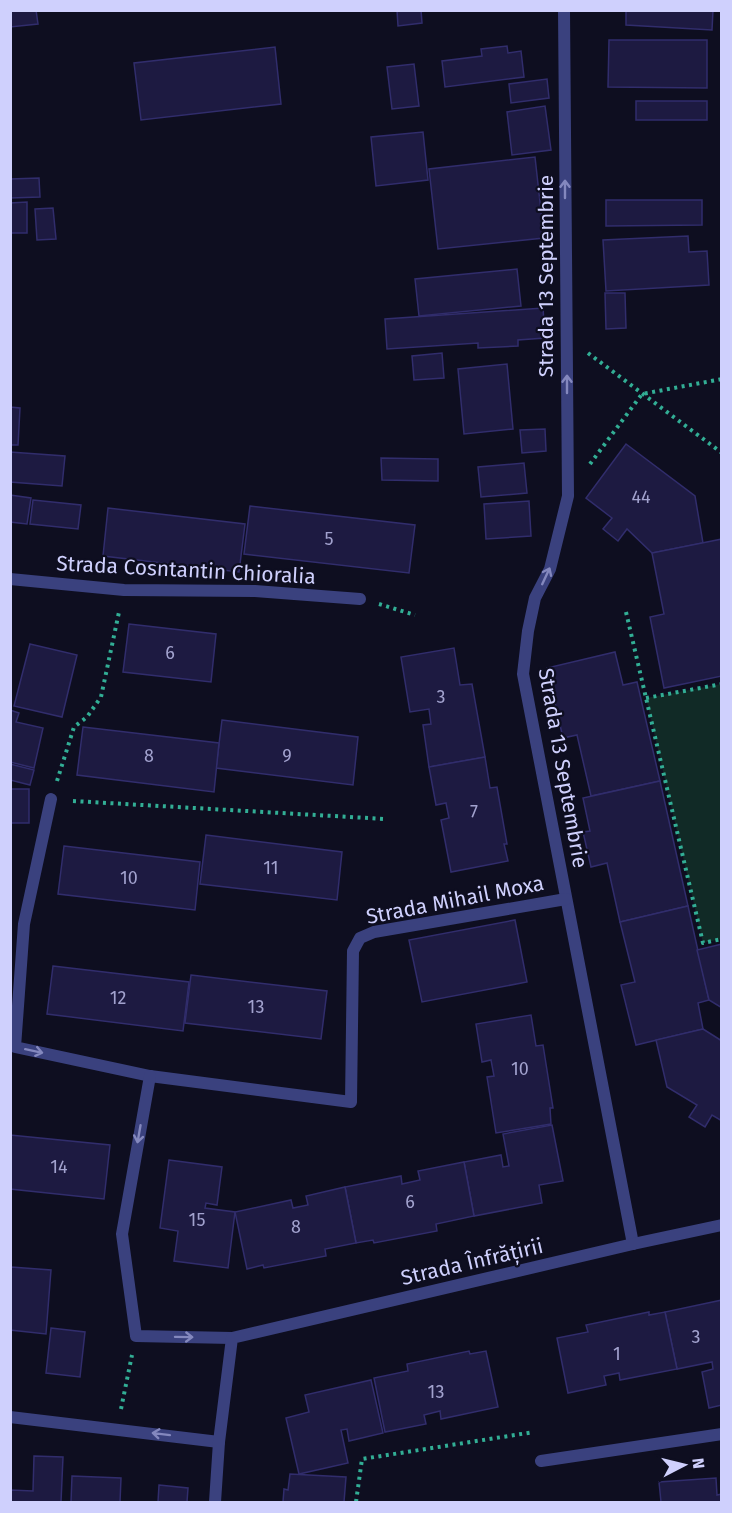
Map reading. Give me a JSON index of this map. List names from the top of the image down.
{
  "streets": {
    "street": [
      "Strada 13 Septembrie",
      "Strada Cosntantin Chioralia",
      "Strada Mihail Moxa",
      "Strada Înfrățirii"
    ]
  },
  "crossings": [
    ["Strada 13 Septembrie", "Strada Mihail Moxa"],
    ["Strada 13 Septembrie", "Strada Înfrățirii"]
  ],
  "one_way": ["Strada 13 Septembrie"],
  "house_numbers": [
    "44",
    "5",
    "6",
    "3",
    "8",
    "9",
    "7",
    "11",
    "10",
    "12",
    "13",
    "10",
    "14",
    "6",
    "15",
    "8",
    "3",
    "1",
    "13"
  ],
  "north": "right"
}
